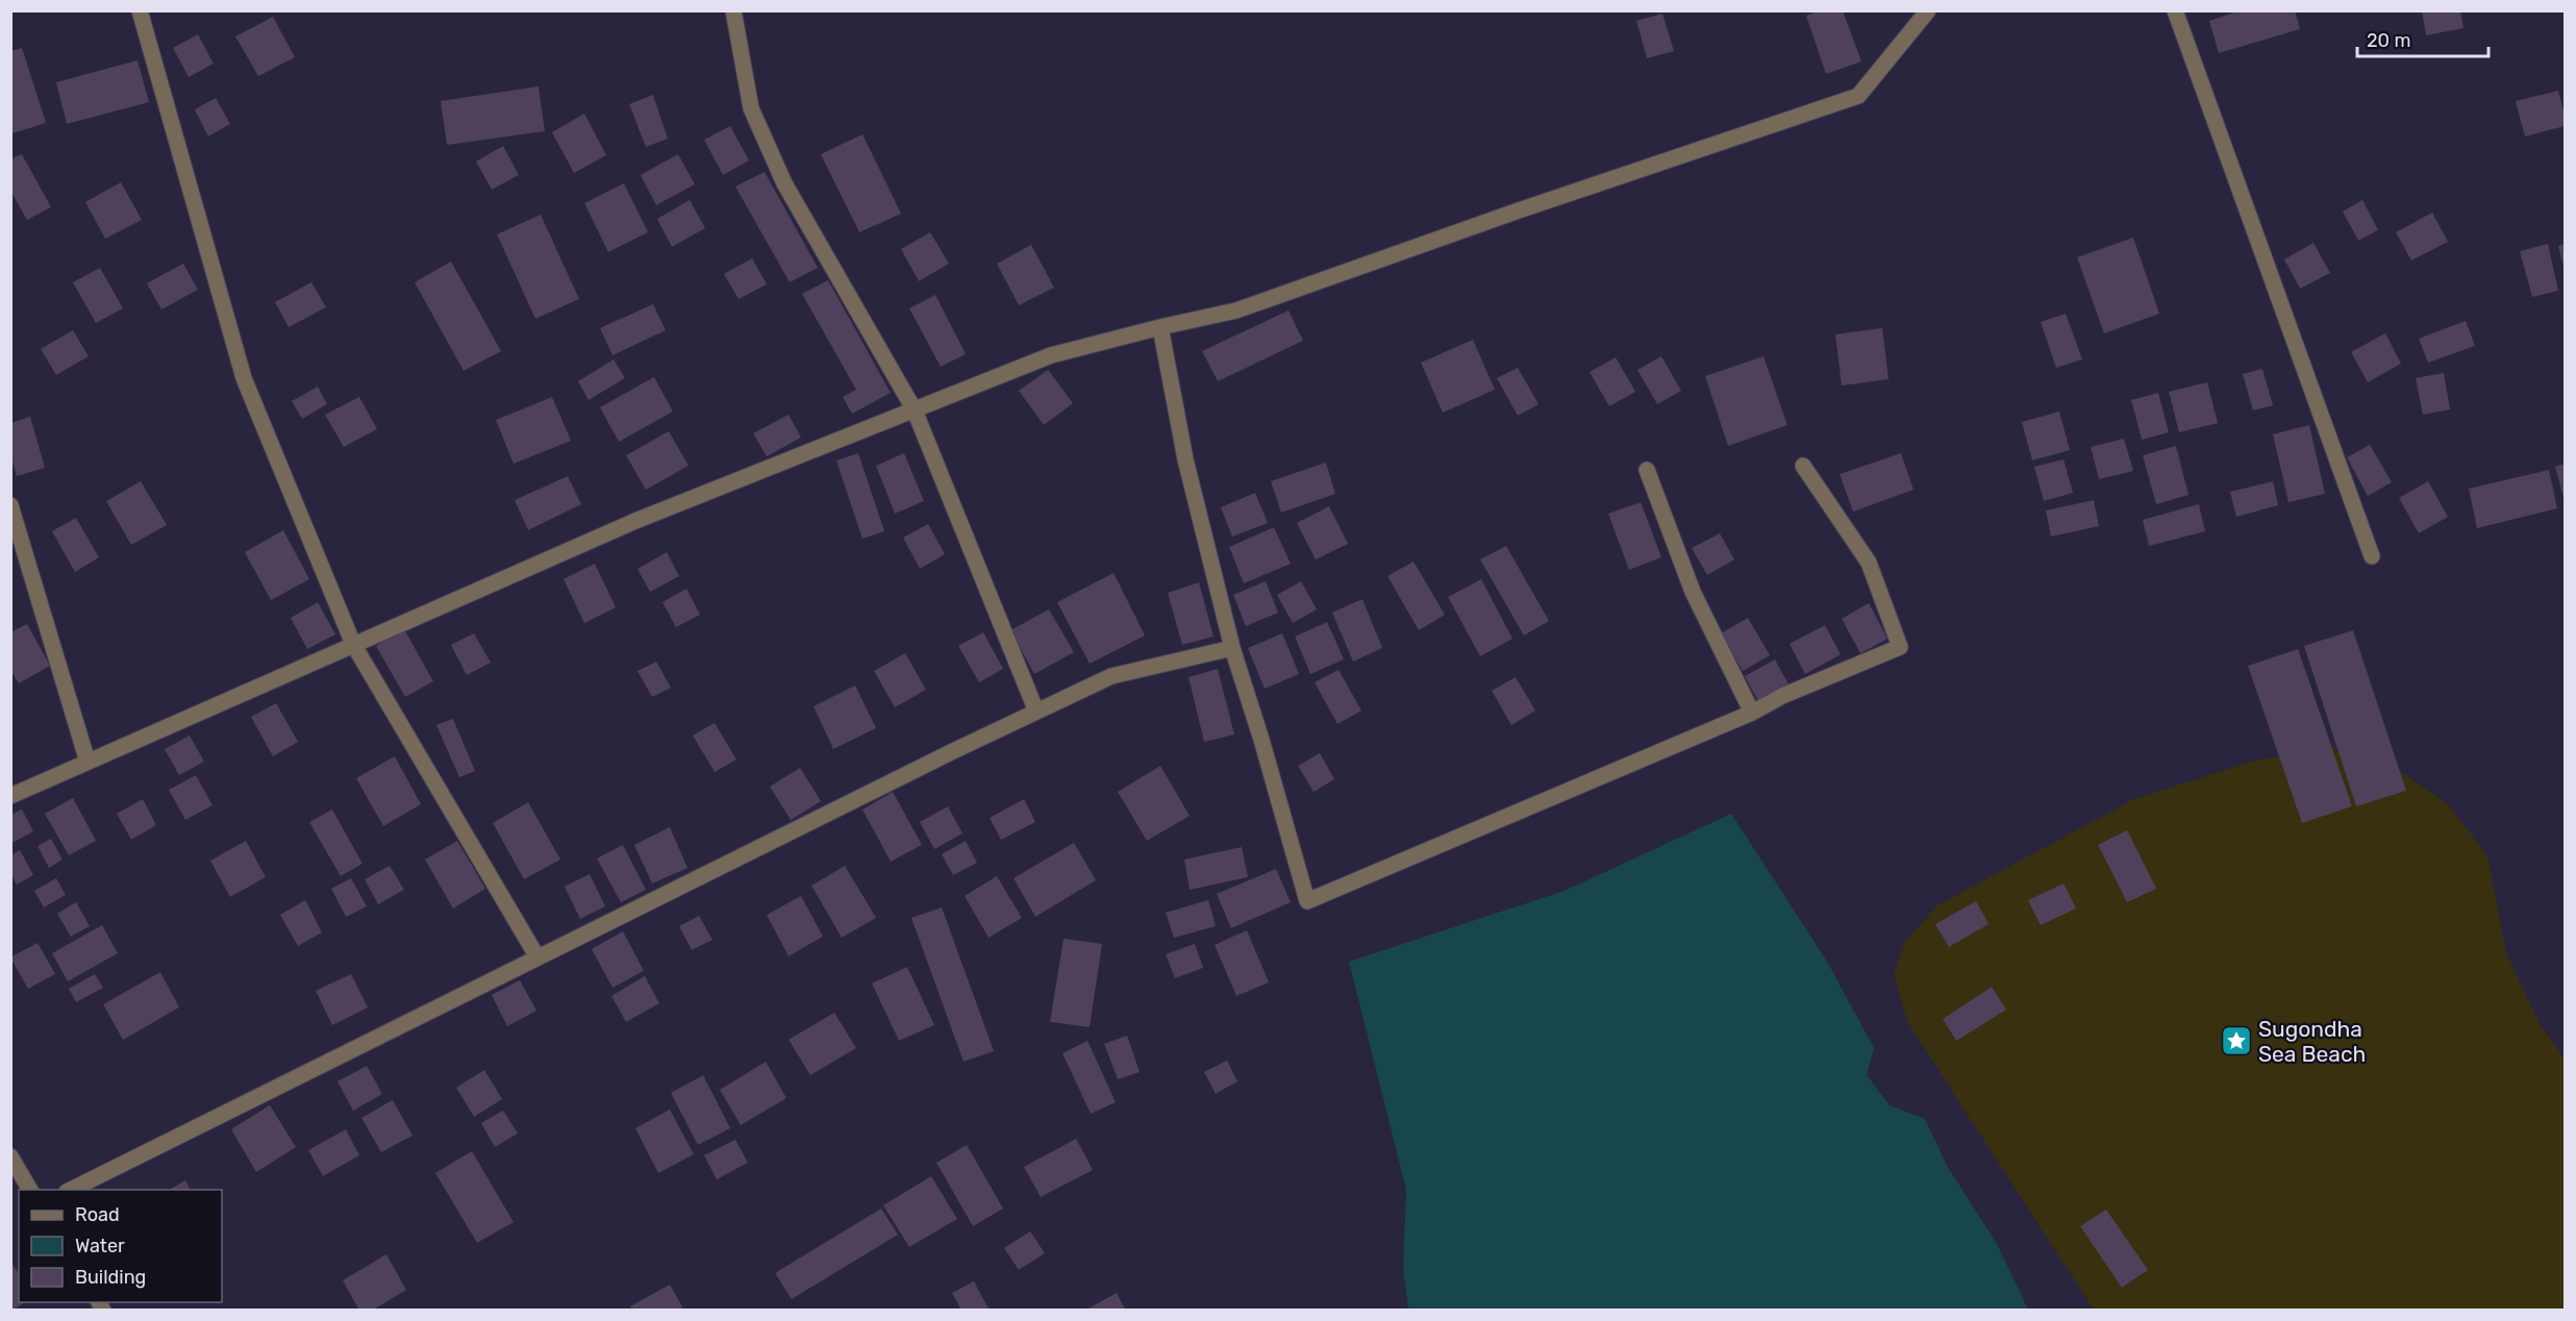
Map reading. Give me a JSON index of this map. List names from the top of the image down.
{
  "places": {
    "place": ["Sugondha Sea Beach"]
  },
  "legend": ["Road", "Water", "Building"],
  "scale_bar": "20 m"
}
